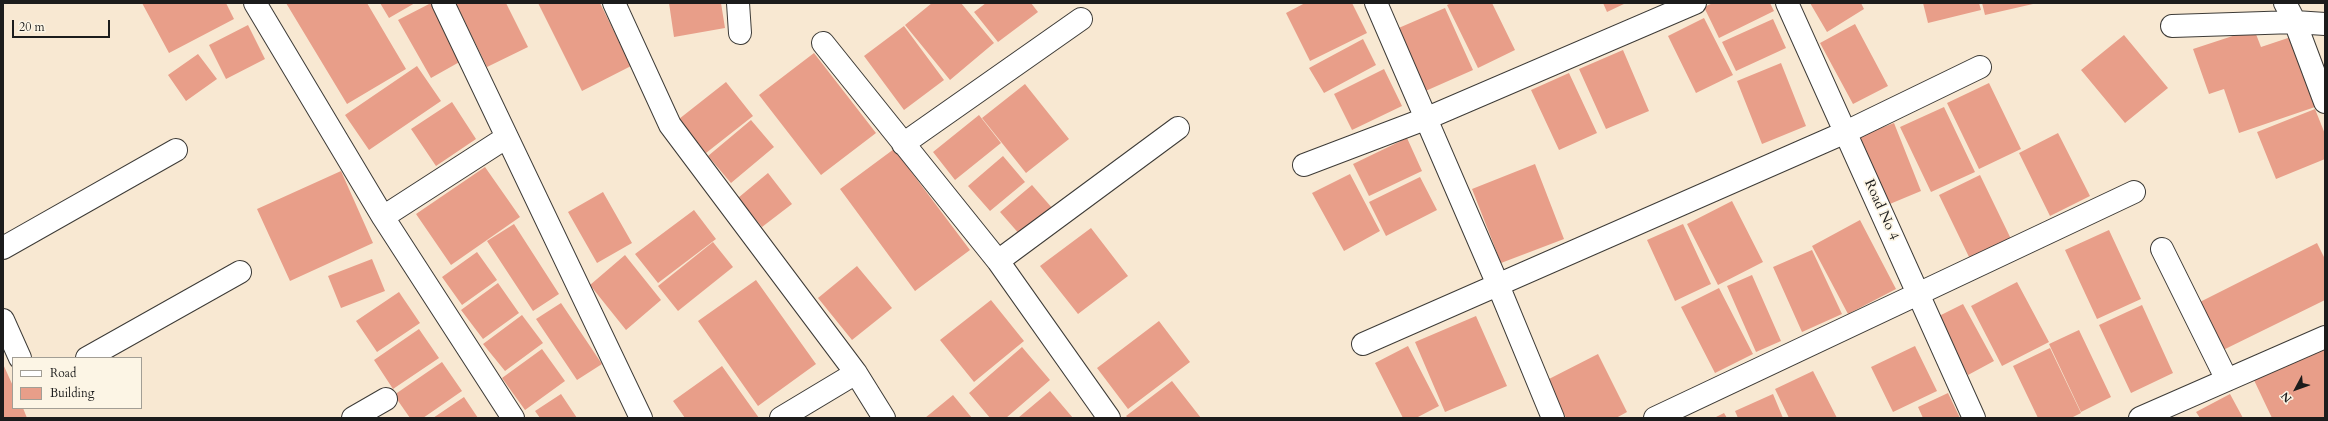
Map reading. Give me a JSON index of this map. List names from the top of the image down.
{
  "streets": {
    "street": ["Road No 4"]
  },
  "legend": ["Road", "Building"],
  "scale_bar": "20 m",
  "north": "bottom left"
}
